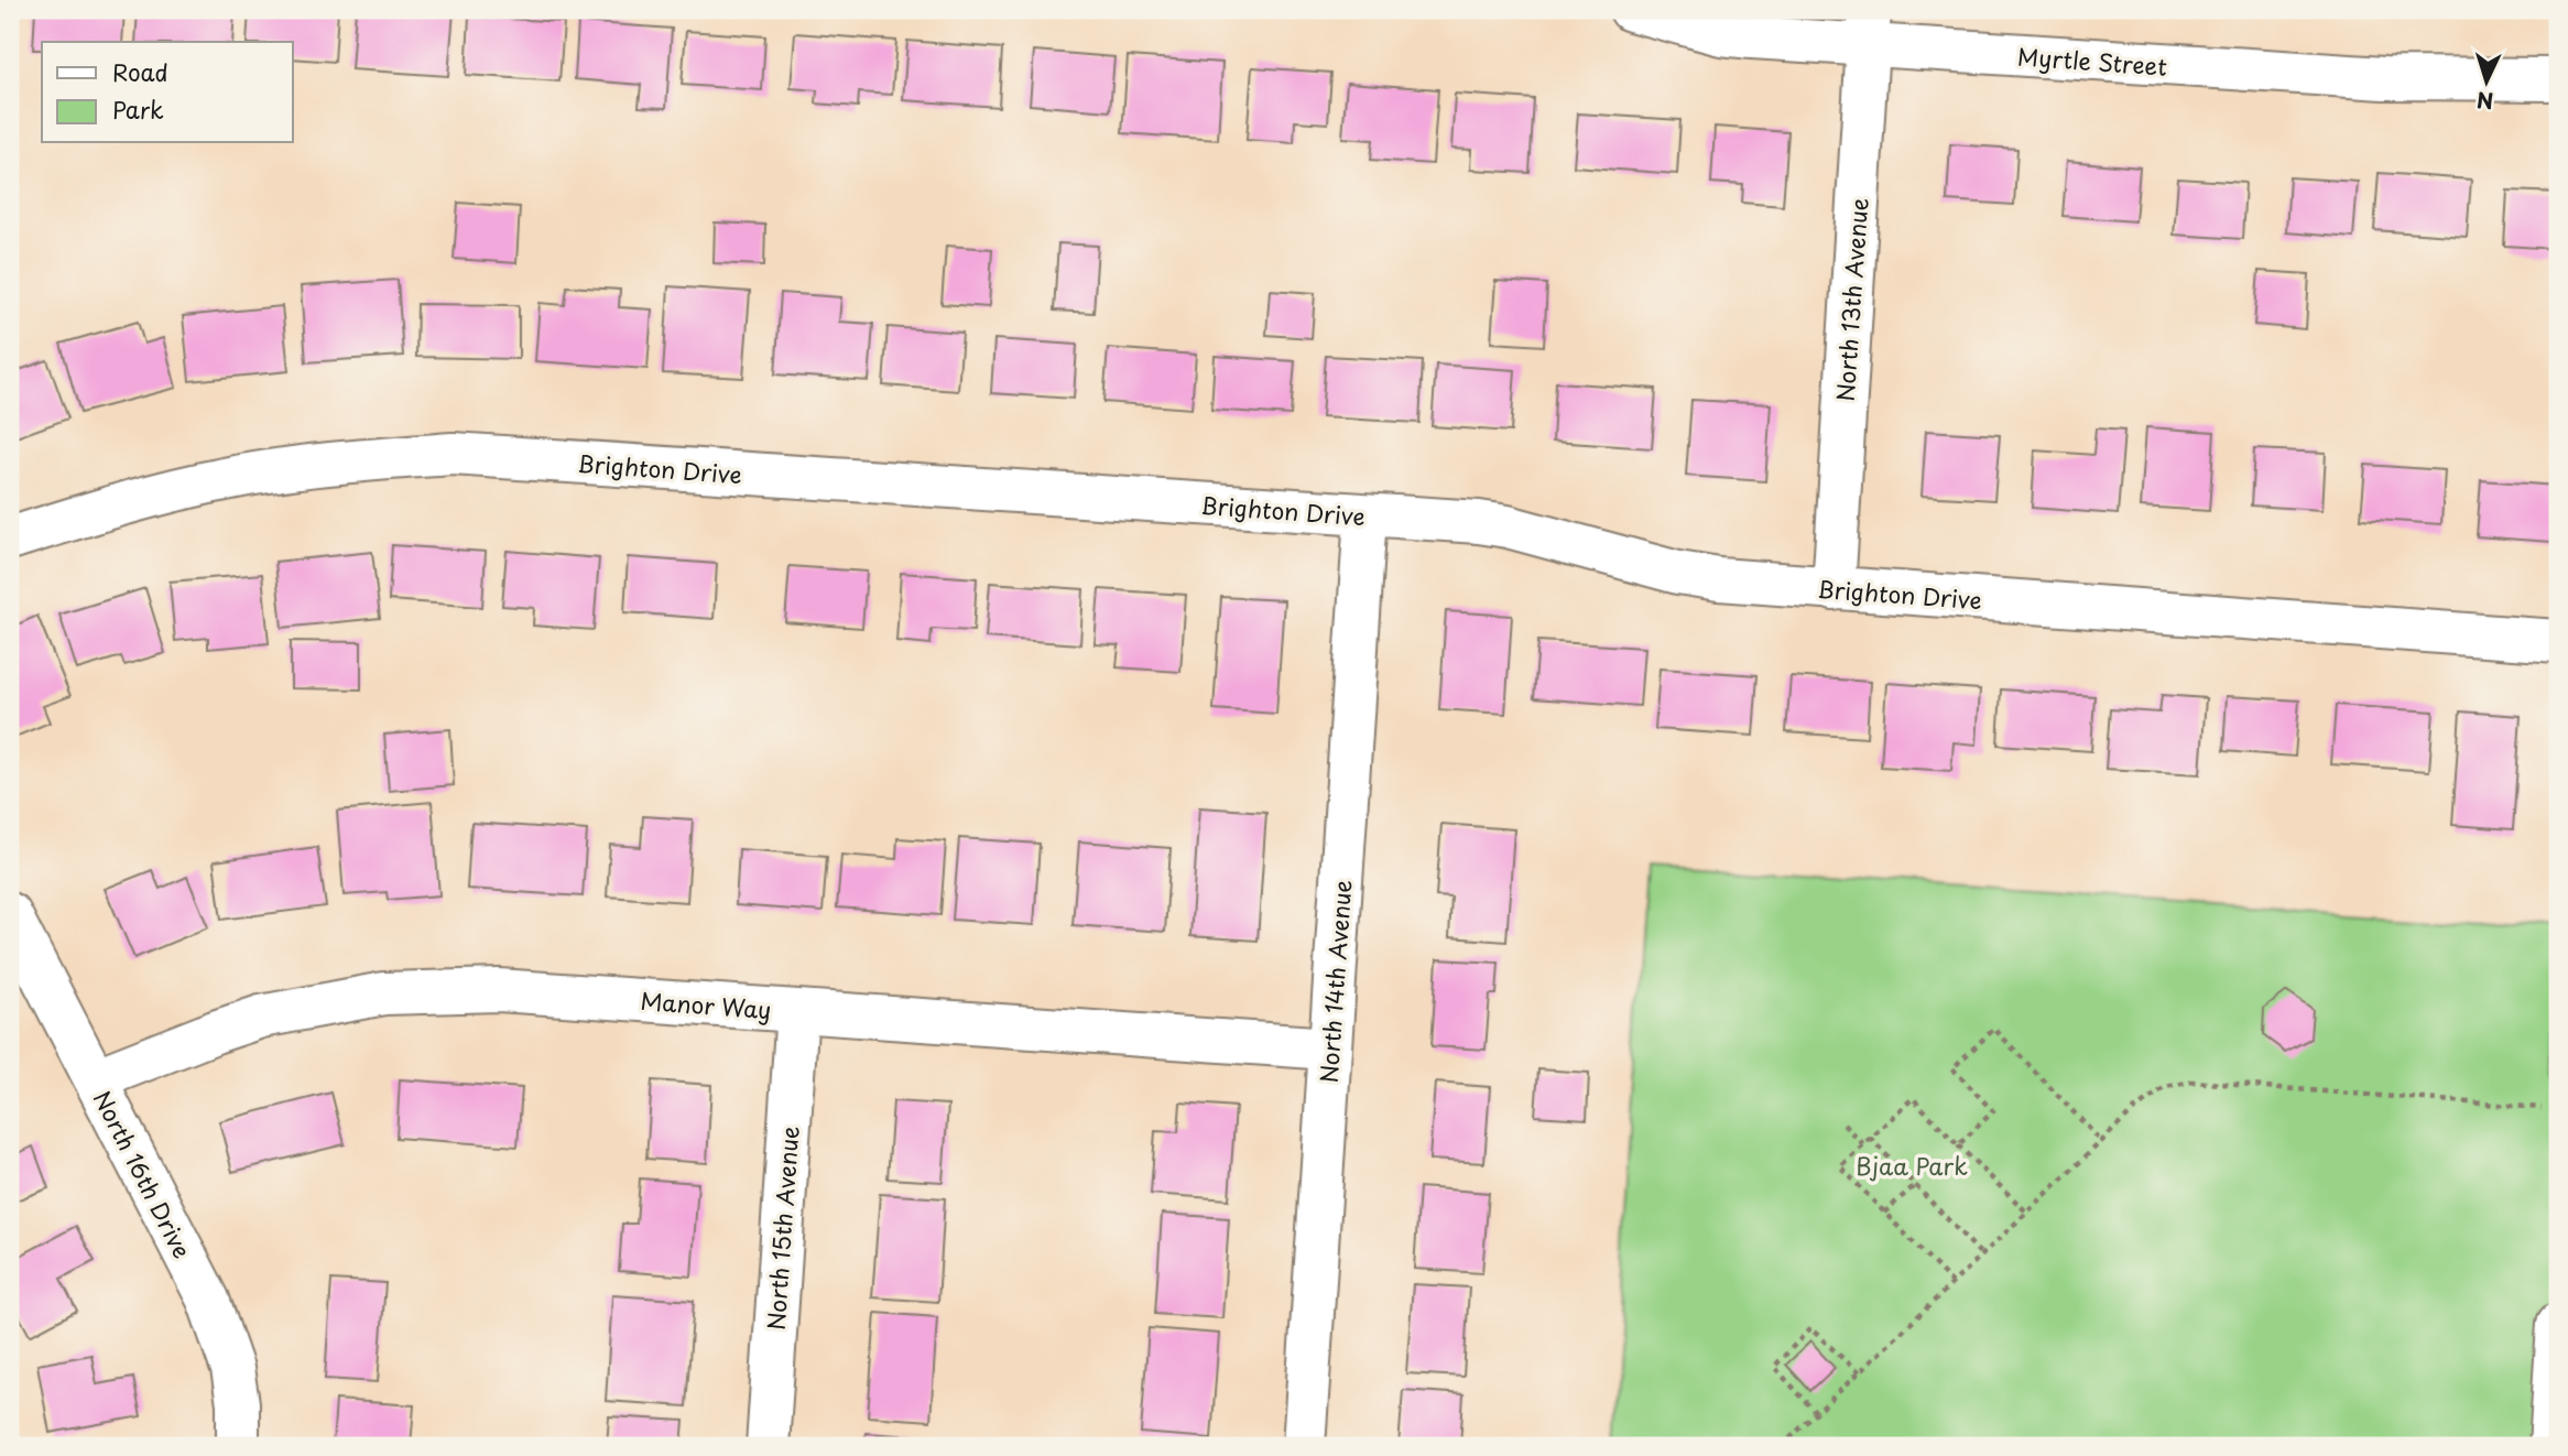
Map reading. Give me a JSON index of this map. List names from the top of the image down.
{
  "streets": {
    "street": [
      "Myrtle Street",
      "North 13th Avenue",
      "Brighton Drive",
      "North 14th Avenue",
      "Manor Way",
      "North 16th Drive",
      "North 15th Avenue"
    ]
  },
  "crossings": [
    ["Myrtle Street", "North 13th Avenue"],
    ["North 13th Avenue", "Brighton Drive"],
    ["Brighton Drive", "North 14th Avenue"],
    ["North 14th Avenue", "Manor Way"],
    ["Manor Way", "North 16th Drive"],
    ["Manor Way", "North 15th Avenue"]
  ],
  "parks": ["Bjaa Park"],
  "legend": ["Road", "Park"],
  "north": "bottom"
}
